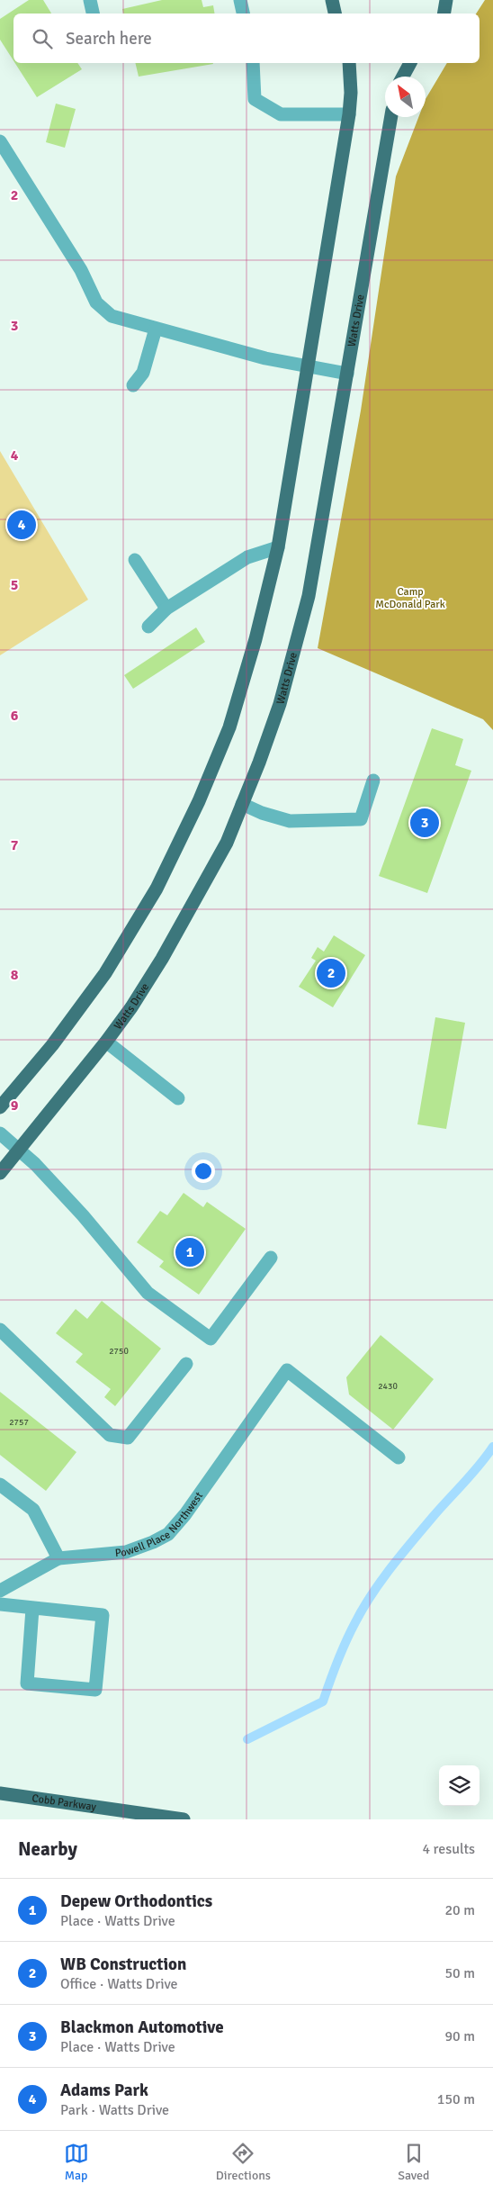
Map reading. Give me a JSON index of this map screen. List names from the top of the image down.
{
  "streets": {
    "main road": ["Watts Drive", "Cobb Parkway"],
    "street": ["Powell Place Northwest"]
  },
  "parks": ["Camp McDonald Park"],
  "house_numbers": ["2750", "2430", "2757"],
  "north": "top left",
  "page": {
    "search": "Search here",
    "pins": [
      "4",
      "3",
      "2",
      "1"
    ],
    "heading": ["Nearby", "4 results"],
    "list": [
      {
        "mark": "1",
        "name": "Depew Orthodontics",
        "note": "Place · Watts Drive",
        "value": "20 m"
      },
      {
        "mark": "2",
        "name": "WB Construction",
        "note": "Office · Watts Drive",
        "value": "50 m"
      },
      {
        "mark": "3",
        "name": "Blackmon Automotive",
        "note": "Place · Watts Drive",
        "value": "90 m"
      },
      {
        "mark": "4",
        "name": "Adams Park",
        "note": "Park · Watts Drive",
        "value": "150 m"
      }
    ],
    "nav": ["Map", "Directions", "Saved"]
  },
  "grid": {
    "rows": [
      "2",
      "3",
      "4",
      "5",
      "6",
      "7",
      "8",
      "9"
    ]
  }
}
